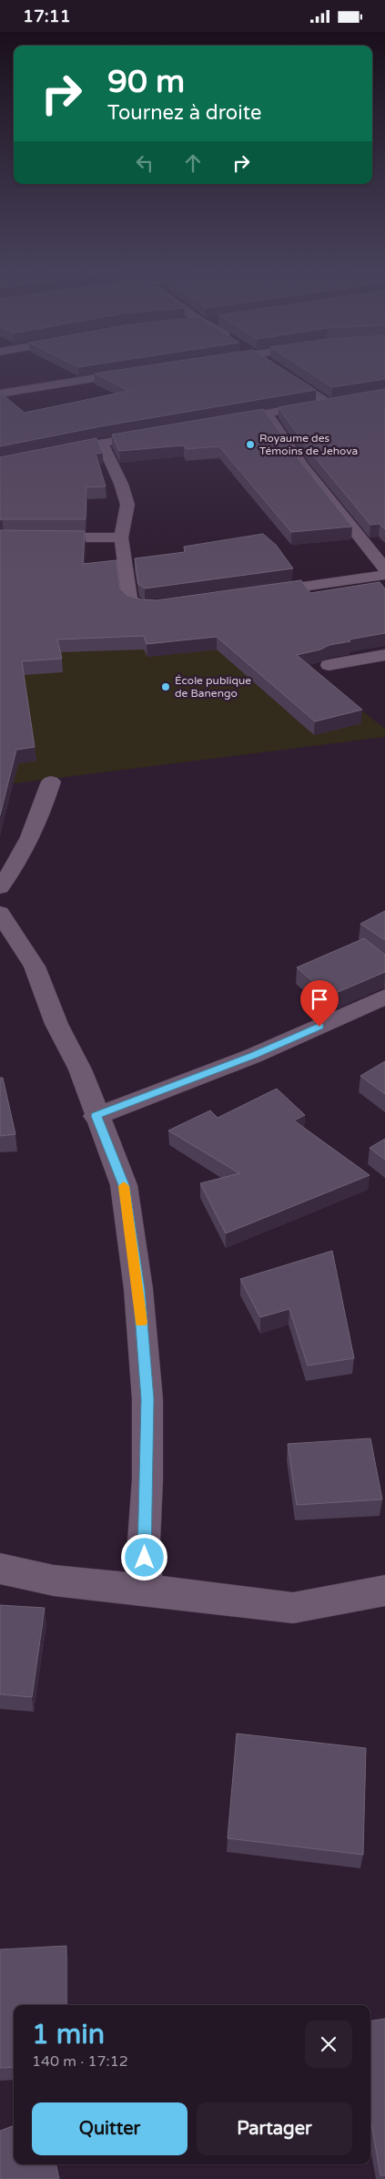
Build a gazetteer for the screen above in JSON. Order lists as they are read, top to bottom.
{
  "places": ["Royaume des Témoins de Jehova", "École publique de Banengo"],
  "page": {
    "status": "17:11",
    "turn": ["90 m", "Tournez à droite"],
    "heading": ["1 min", "140 m · 17:12"],
    "buttons": ["Quitter", "Partager"]
  }
}
